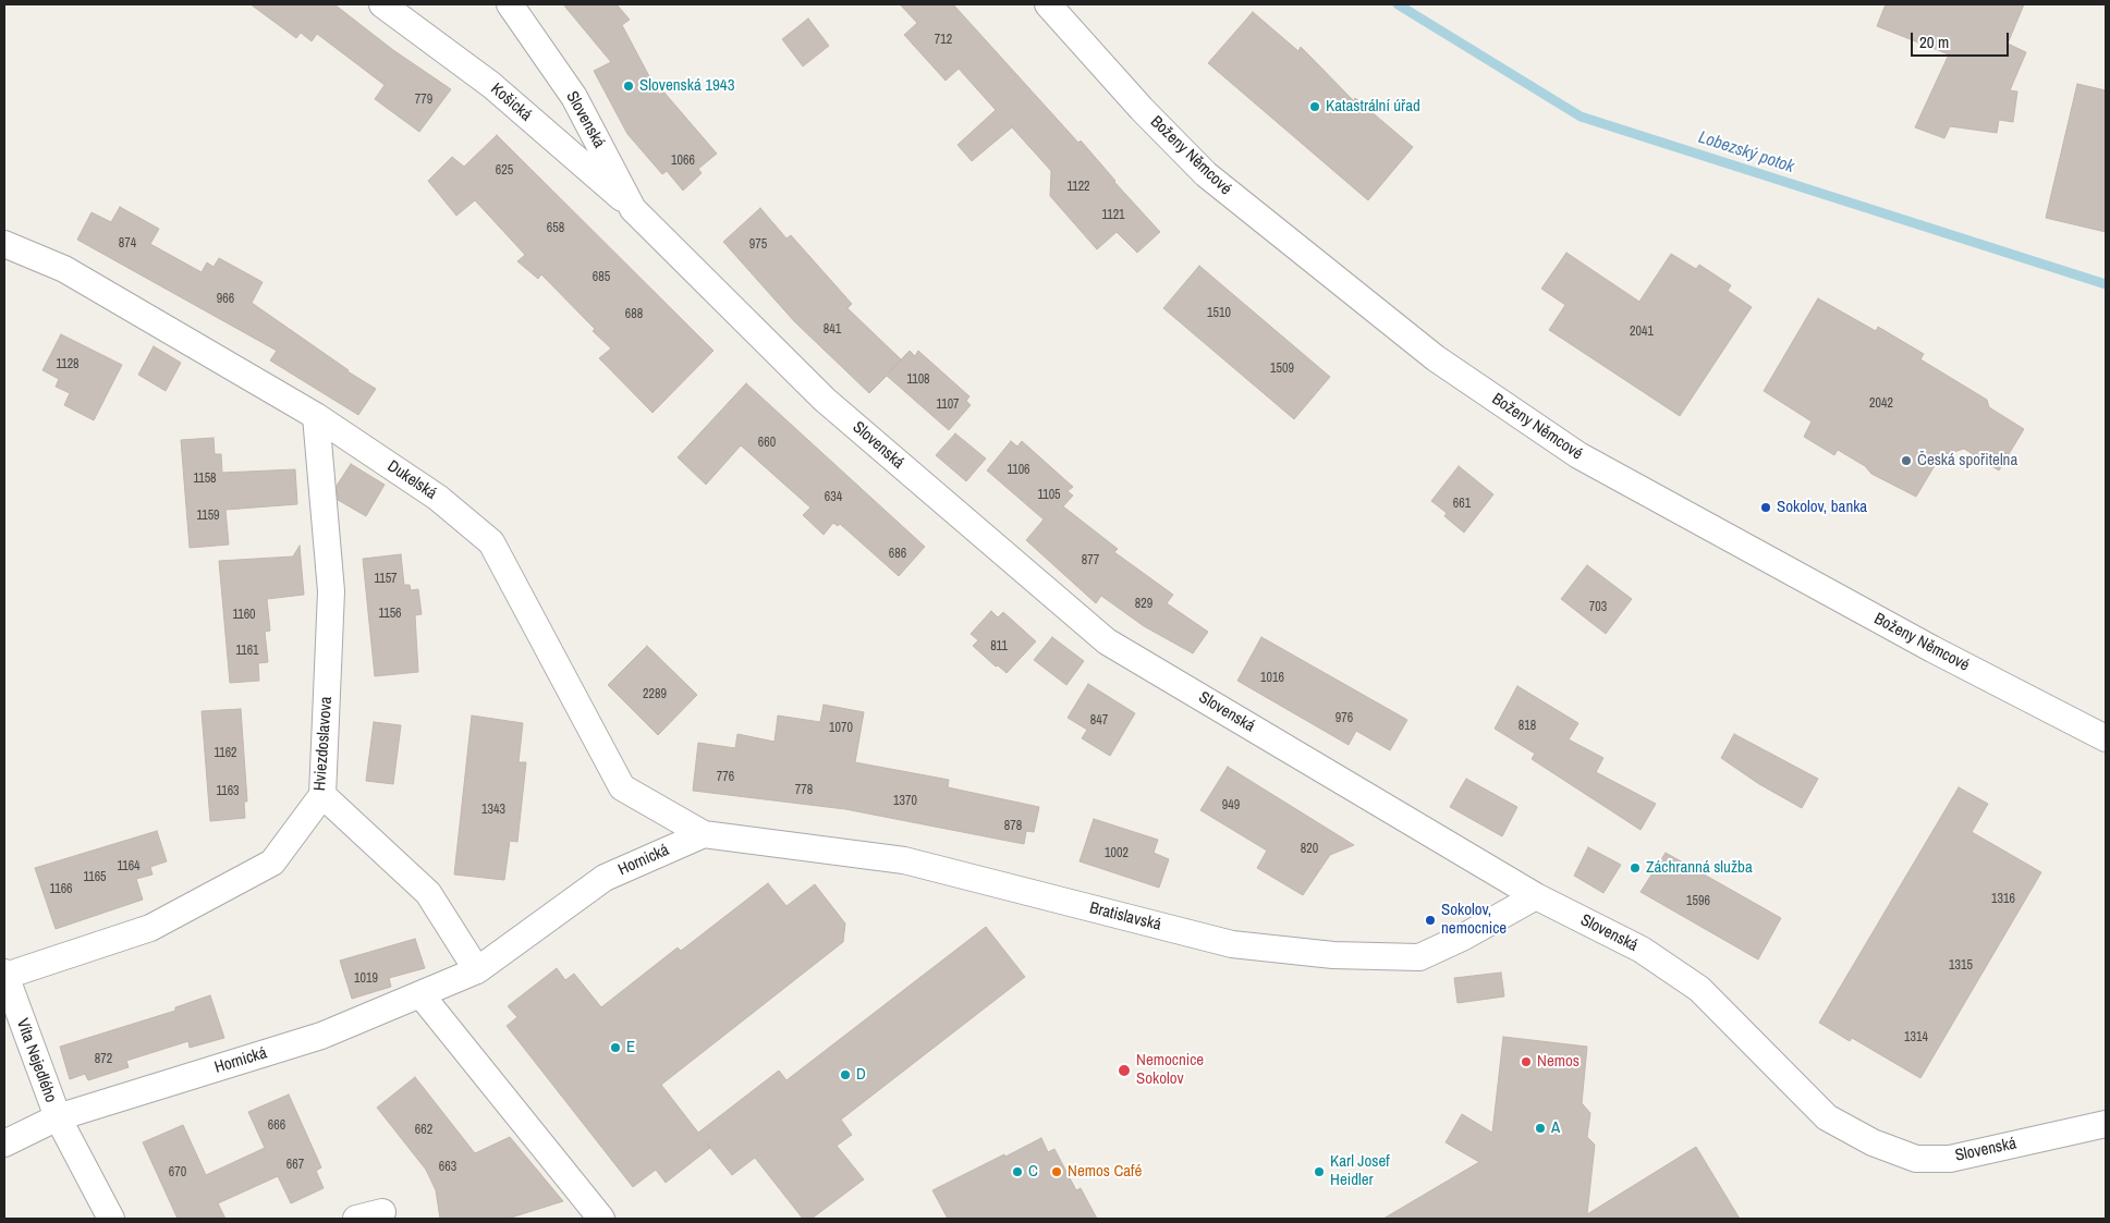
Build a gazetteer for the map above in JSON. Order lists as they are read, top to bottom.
{
  "streets": {
    "street": [
      "Košická",
      "Slovenská",
      "Boženy Němcové",
      "Dukelská",
      "Hviezdoslavova",
      "Hornická",
      "Bratislavská",
      "Víta Nejedlého"
    ]
  },
  "crossings": [
    ["Košická", "Slovenská"],
    ["Slovenská", "Bratislavská"],
    ["Dukelská", "Hviezdoslavova"],
    ["Dukelská", "Hornická"],
    ["Dukelská", "Bratislavská"],
    ["Hviezdoslavova", "Víta Nejedlého"],
    ["Hornická", "Bratislavská"],
    ["Hornická", "Víta Nejedlého"]
  ],
  "water": ["Lobezský potok"],
  "places": [
    "Slovenská 1943",
    "Katastrální úřad",
    "Česká spořitelna",
    "Sokolov, banka",
    "Záchranná služba",
    "Sokolov, nemocnice",
    "E",
    "Nemos",
    "Nemocnice Sokolov",
    "D",
    "A",
    "C",
    "Nemos Café",
    "Karl Josef Heidler"
  ],
  "house_numbers": [
    "712",
    "779",
    "1066",
    "625",
    "1122",
    "1121",
    "658",
    "874",
    "975",
    "685",
    "966",
    "1510",
    "688",
    "841",
    "2041",
    "1128",
    "1509",
    "1108",
    "2042",
    "1107",
    "660",
    "1106",
    "1158",
    "1105",
    "634",
    "661",
    "1159",
    "686",
    "877",
    "1157",
    "829",
    "703",
    "1156",
    "1160",
    "811",
    "1161",
    "1016",
    "2289",
    "976",
    "847",
    "818",
    "1070",
    "1162",
    "776",
    "778",
    "1163",
    "1370",
    "949",
    "1343",
    "878",
    "820",
    "1002",
    "1164",
    "1165",
    "1166",
    "1316",
    "1596",
    "1315",
    "1019",
    "1314",
    "872",
    "666",
    "662",
    "667",
    "663",
    "670"
  ],
  "scale_bar": "20 m"
}
